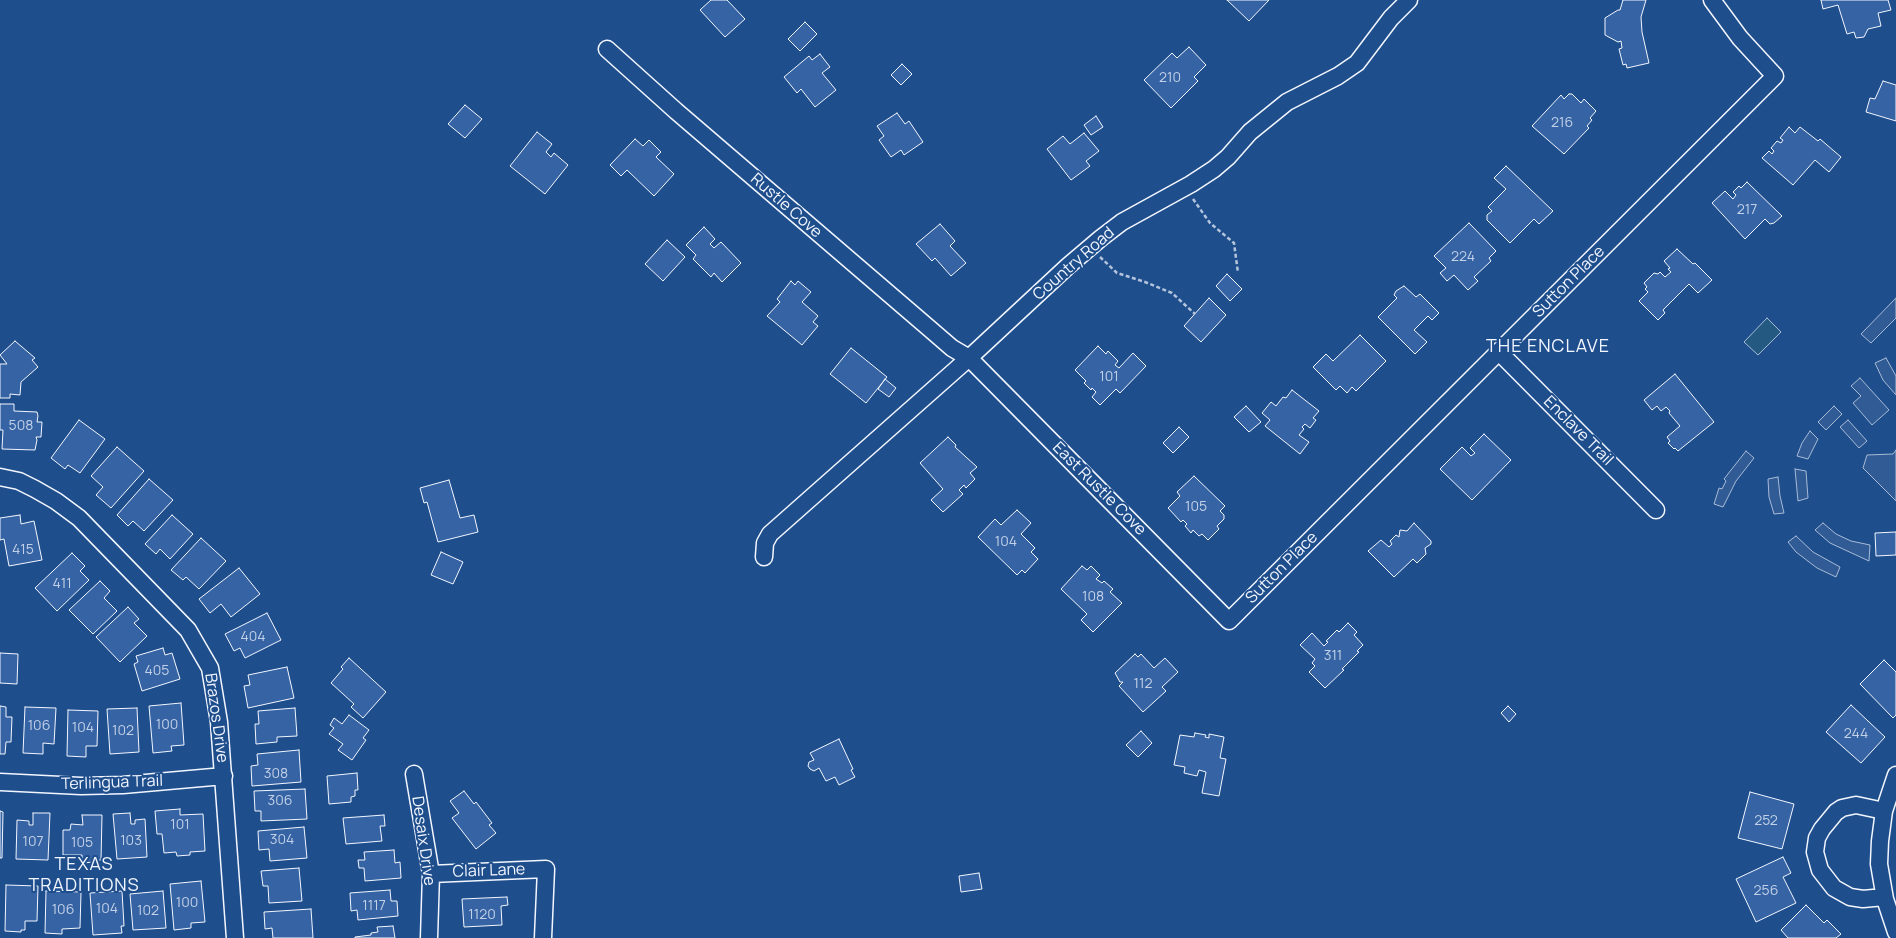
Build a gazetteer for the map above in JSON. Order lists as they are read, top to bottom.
{
  "streets": {
    "street": [
      "Rustle Cove",
      "Country Road",
      "Sutton Place",
      "Enclave Trail",
      "East Rustle Cove",
      "Brazos Drive",
      "Terlingua Trail",
      "Desaix Drive",
      "Clair Lane"
    ]
  },
  "crossings": [
    ["Rustle Cove", "Country Road"],
    ["Rustle Cove", "East Rustle Cove"],
    ["Country Road", "East Rustle Cove"],
    ["Sutton Place", "Enclave Trail"],
    ["Sutton Place", "East Rustle Cove"],
    ["Brazos Drive", "Terlingua Trail"],
    ["Desaix Drive", "Clair Lane"]
  ],
  "districts": ["THE ENCLAVE", "TEXAS TRADITIONS"],
  "house_numbers": [
    "210",
    "216",
    "217",
    "224",
    "101",
    "508",
    "105",
    "104",
    "415",
    "411",
    "108",
    "404",
    "311",
    "405",
    "112",
    "100",
    "106",
    "104",
    "102",
    "244",
    "308",
    "306",
    "252",
    "101",
    "304",
    "103",
    "107",
    "105",
    "256",
    "100",
    "1117",
    "104",
    "106",
    "102",
    "1120"
  ]
}
